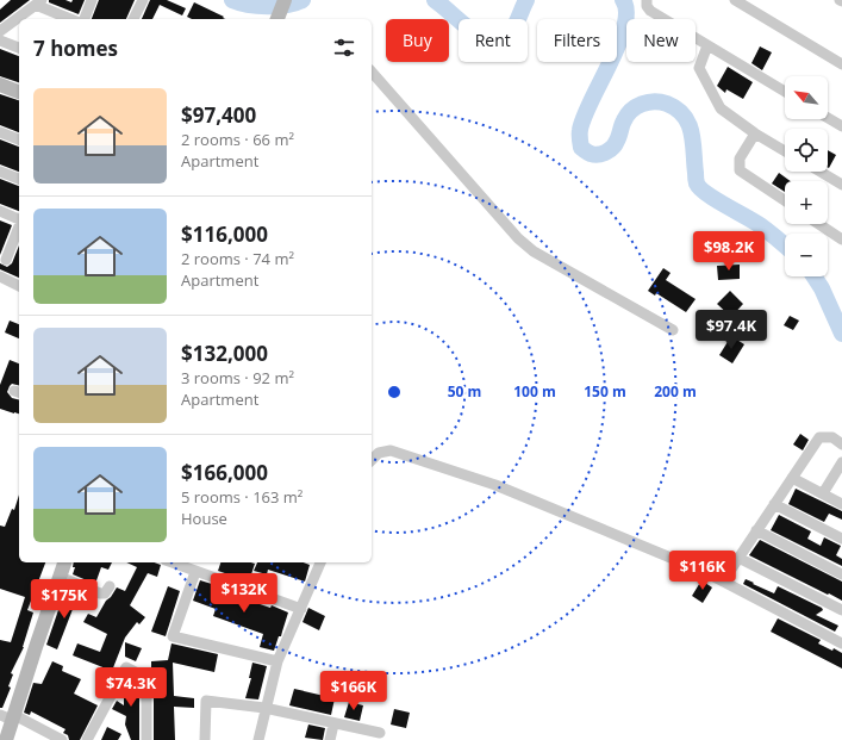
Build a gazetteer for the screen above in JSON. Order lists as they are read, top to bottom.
{
  "north": "top left",
  "page": {
    "chip": [
      "Buy",
      "Rent",
      "Filters",
      "New"
    ],
    "heading": "7 homes",
    "map_buttons": ["+", "−"],
    "list": [
      {
        "name": "$97,400",
        "note": "2 rooms · 66 m² · Apartment"
      },
      {
        "name": "$116,000",
        "note": "2 rooms · 74 m² · Apartment"
      },
      {
        "name": "$132,000",
        "note": "3 rooms · 92 m² · Apartment"
      },
      {
        "name": "$166,000",
        "note": "5 rooms · 163 m² · House"
      }
    ],
    "price": [
      "$98.2K",
      "$97.4K",
      "$116K",
      "$132K",
      "$175K",
      "$74.3K",
      "$166K"
    ]
  },
  "rings": [
    "50 m",
    "100 m",
    "150 m",
    "200 m"
  ]
}
